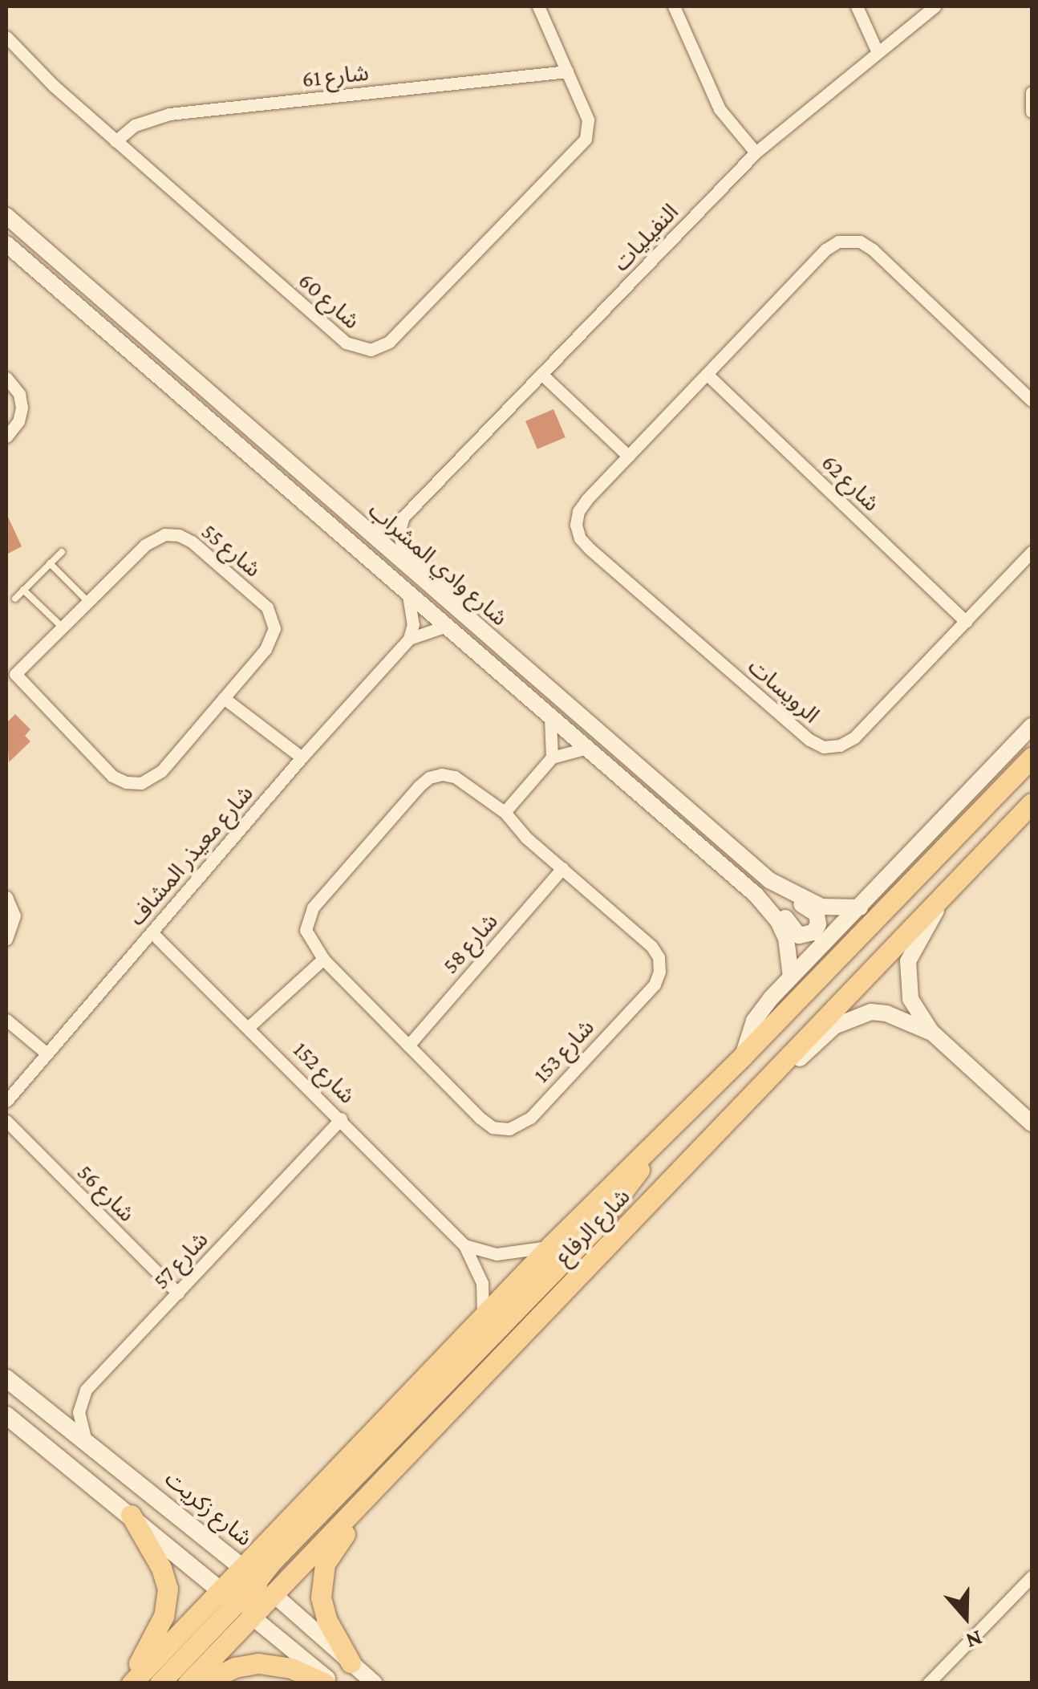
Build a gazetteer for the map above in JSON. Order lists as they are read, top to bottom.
{
  "streets": {
    "main road": ["شارع الرفاع", "شارع زكريت"],
    "street": [
      "شارع 61",
      "النفيليات",
      "شارع 60",
      "شارع 62",
      "شارع 55",
      "شارع وادي المشراب",
      "الرويسات",
      "شارع معيذر المشاف",
      "شارع 58",
      "شارع 153",
      "شارع 152",
      "شارع 56",
      "شارع 57"
    ]
  },
  "crossings": [
    ["شارع 61", "شارع 60"],
    ["النفيليات", "شارع وادي المشراب"],
    ["شارع 62", "الرويسات"],
    ["شارع وادي المشراب", "شارع معيذر المشاف"],
    ["شارع وادي المشراب", "شارع الرفاع"],
    ["شارع معيذر المشاف", "شارع 152"],
    ["شارع 58", "شارع 153"],
    ["شارع 152", "شارع الرفاع"],
    ["شارع 152", "شارع 57"],
    ["شارع 56", "شارع 57"],
    ["شارع الرفاع", "شارع زكريت"],
    ["شارع 57", "شارع زكريت"]
  ],
  "north": "bottom"
}
